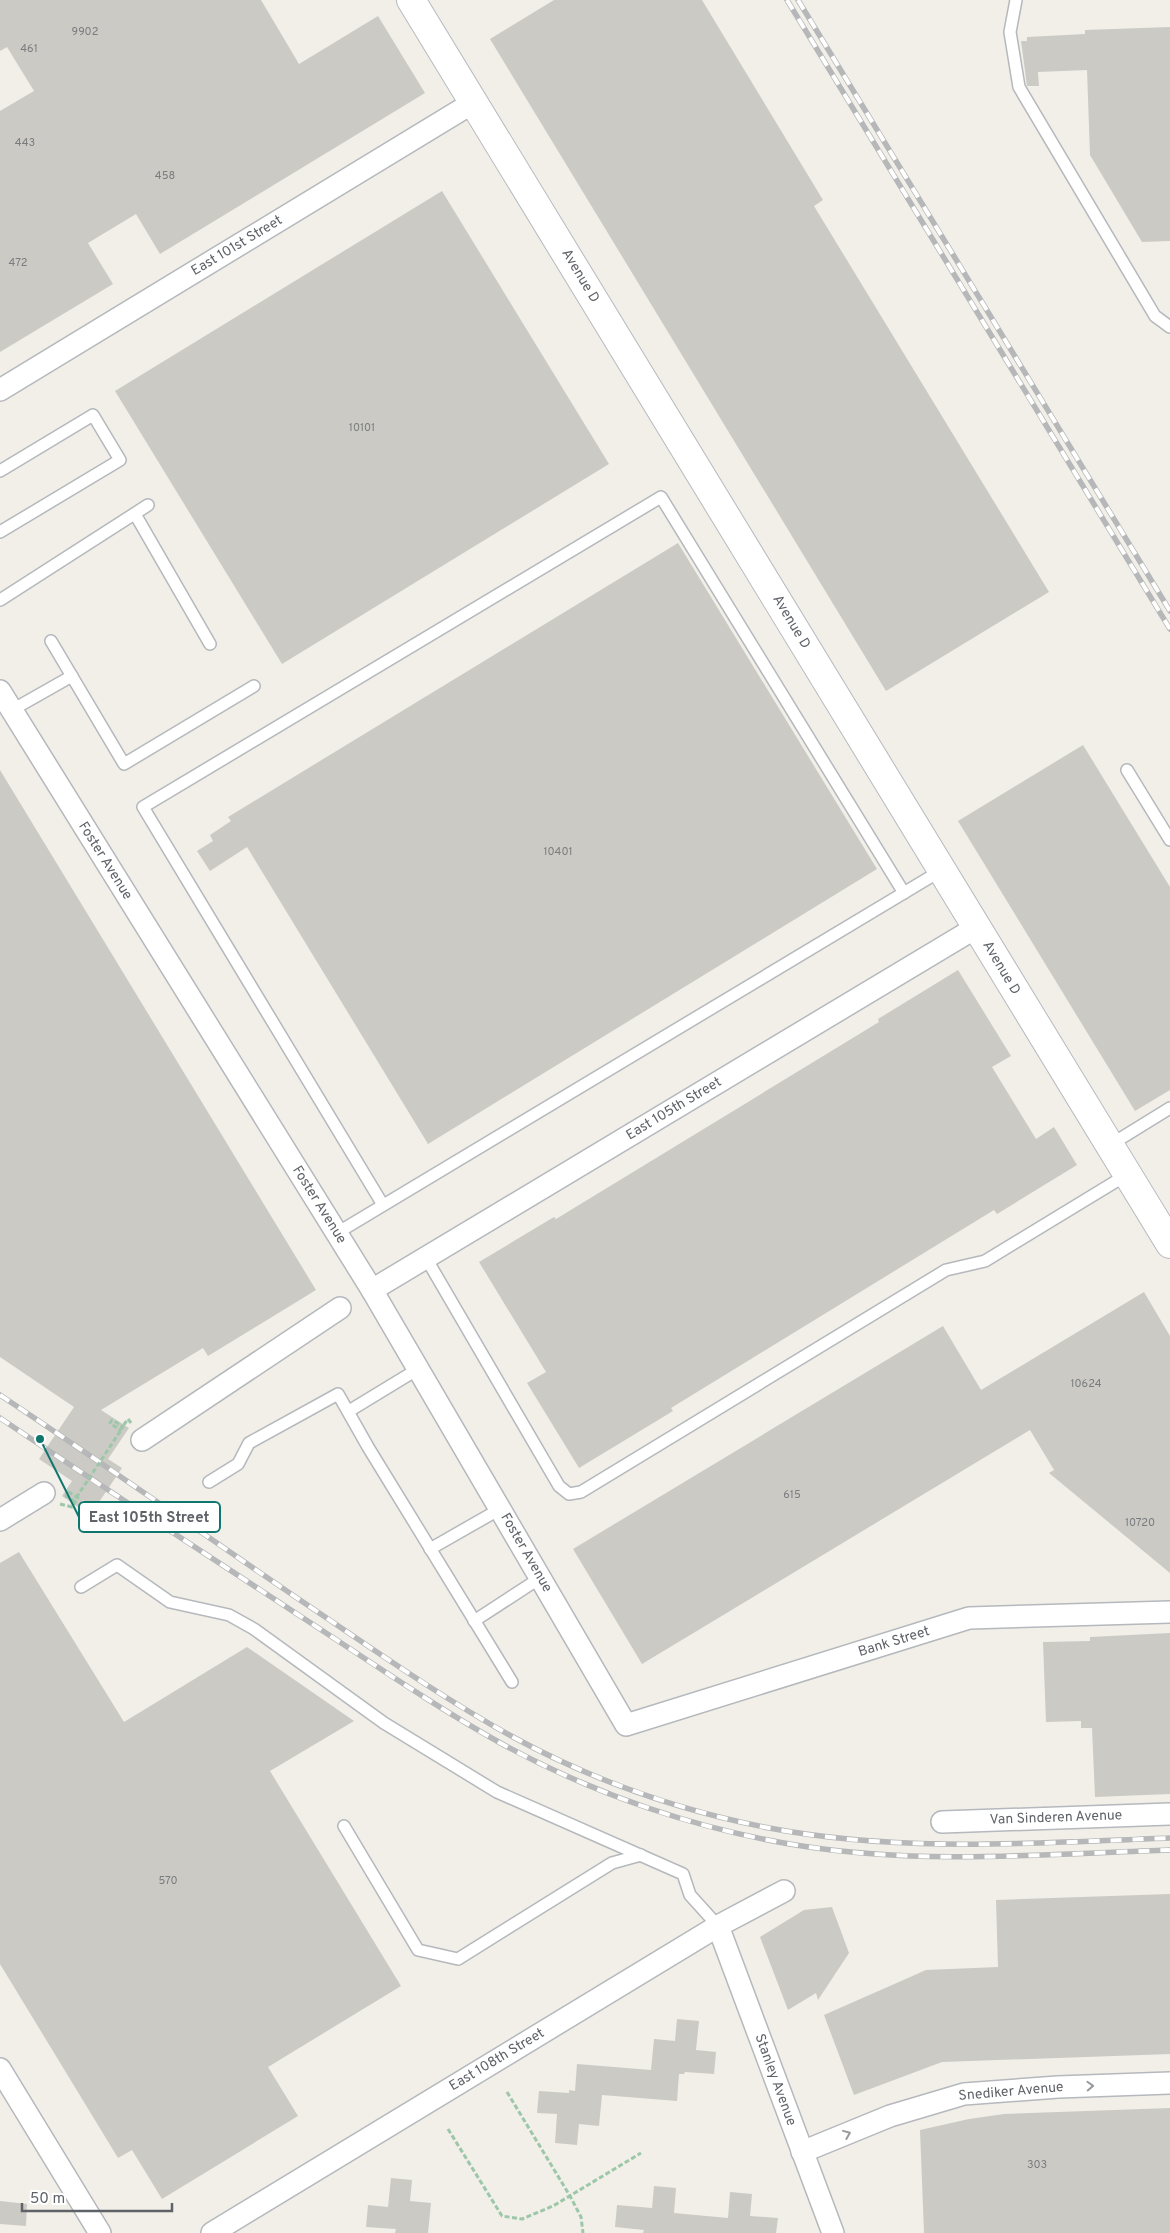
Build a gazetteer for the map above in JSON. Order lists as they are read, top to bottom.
{
  "streets": {
    "main road": ["Avenue D"],
    "street": [
      "East 101st Street",
      "Foster Avenue",
      "East 105th Street",
      "Bank Street",
      "Van Sinderen Avenue",
      "East 108th Street",
      "Stanley Avenue",
      "Snediker Avenue"
    ]
  },
  "crossings": [
    ["East 101st Street", "Avenue D"],
    ["Avenue D", "East 105th Street"],
    ["Foster Avenue", "East 105th Street"],
    ["Foster Avenue", "Bank Street"],
    ["East 108th Street", "Stanley Avenue"],
    ["Stanley Avenue", "Snediker Avenue"]
  ],
  "one_way": ["Snediker Avenue"],
  "places": ["East 105th Street"],
  "house_numbers": [
    "9902",
    "461",
    "443",
    "458",
    "472",
    "10101",
    "10401",
    "10624",
    "615",
    "10720",
    "570",
    "303"
  ],
  "scale_bar": "50 m"
}
